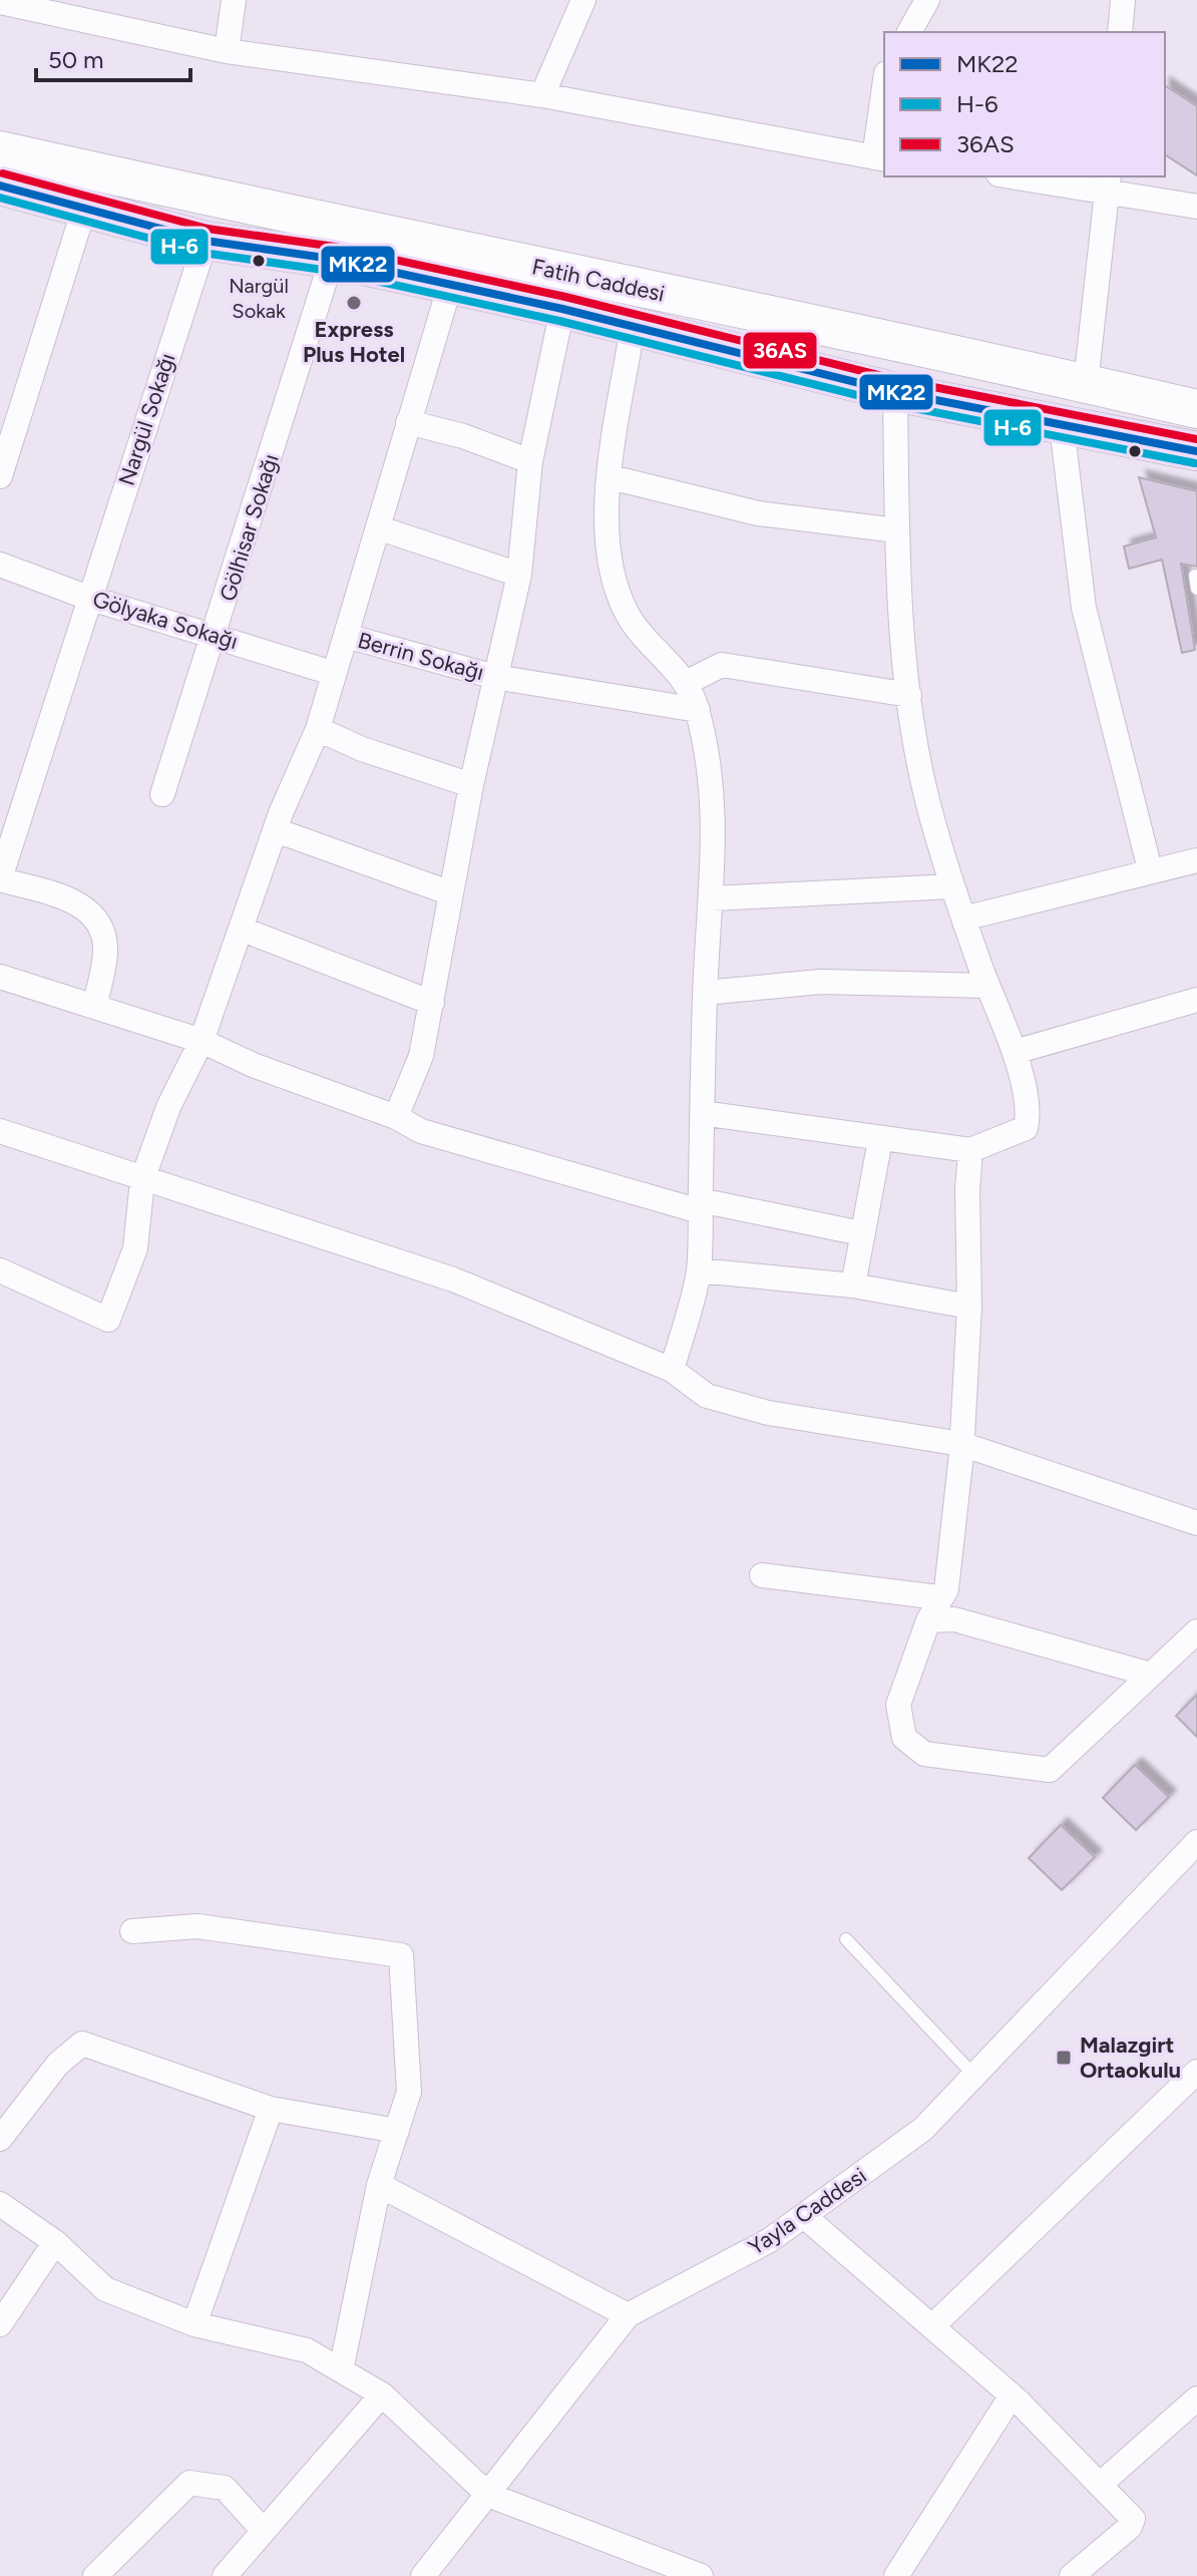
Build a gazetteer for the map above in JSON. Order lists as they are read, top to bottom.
{
  "streets": {
    "main road": ["Fatih Caddesi"],
    "street": [
      "Nargül Sokağı",
      "Gölhisar Sokağı",
      "Gölyaka Sokağı",
      "Berrin Sokağı",
      "Yayla Caddesi"
    ]
  },
  "crossings": [
    ["Fatih Caddesi", "Nargül Sokağı"],
    ["Fatih Caddesi", "Gölhisar Sokağı"],
    ["Nargül Sokağı", "Gölyaka Sokağı"],
    ["Gölhisar Sokağı", "Gölyaka Sokağı"]
  ],
  "places": {
    "other": ["Nargül Sokak", "Express Plus Hotel"],
    "transit": ["Malazgirt Ortaokulu"]
  },
  "lines": ["transit line 36AS", "transit line MK22", "transit line H-6"],
  "legend": ["MK22", "H-6", "36AS"],
  "scale_bar": "50 m"
}
